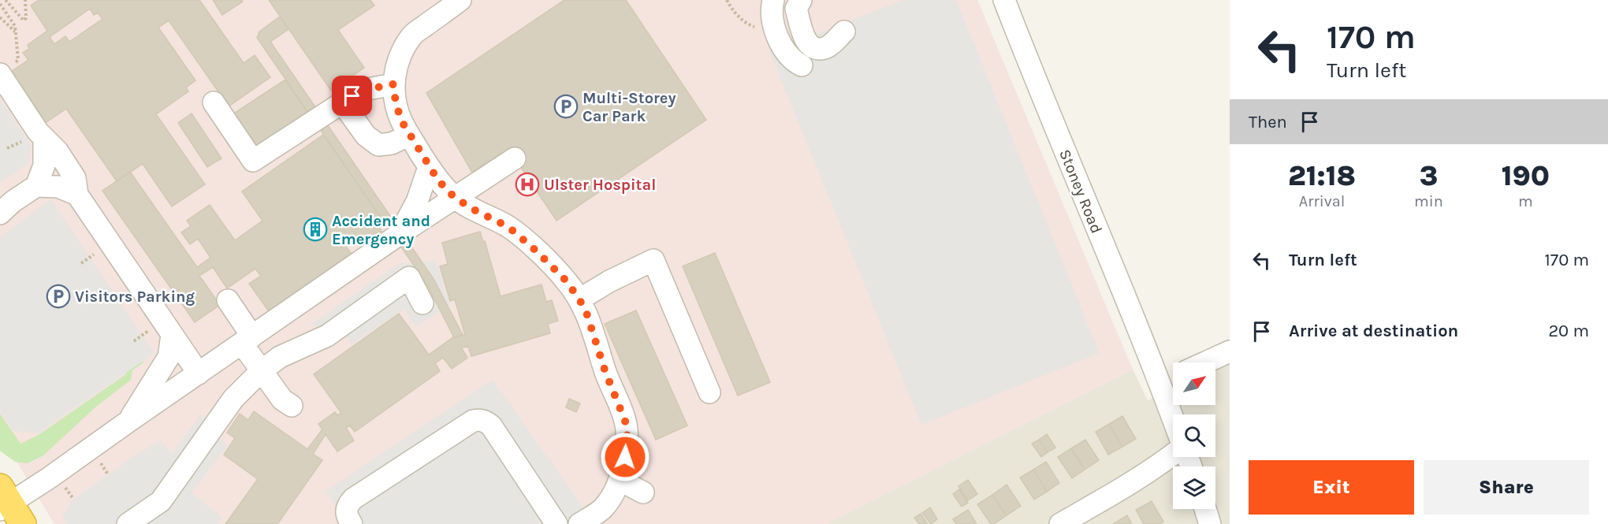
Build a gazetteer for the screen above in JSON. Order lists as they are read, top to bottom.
{
  "streets": {
    "street": ["Stoney Road"]
  },
  "places": {
    "parking": ["Multi-Storey Car Park", "Visitors Parking"],
    "hospital": ["Ulster Hospital"],
    "building": ["Accident and Emergency"]
  },
  "north": "top right",
  "page": {
    "turn": ["170 m", "Turn left"],
    "then": "Then",
    "eta": [
      "21:18",
      "Arrival",
      "3",
      "min",
      "190",
      "m"
    ],
    "list": [
      {
        "name": "Turn left",
        "value": "170 m"
      },
      {
        "name": "Arrive at destination",
        "value": "20 m"
      }
    ],
    "buttons": ["Exit", "Share"]
  }
}
